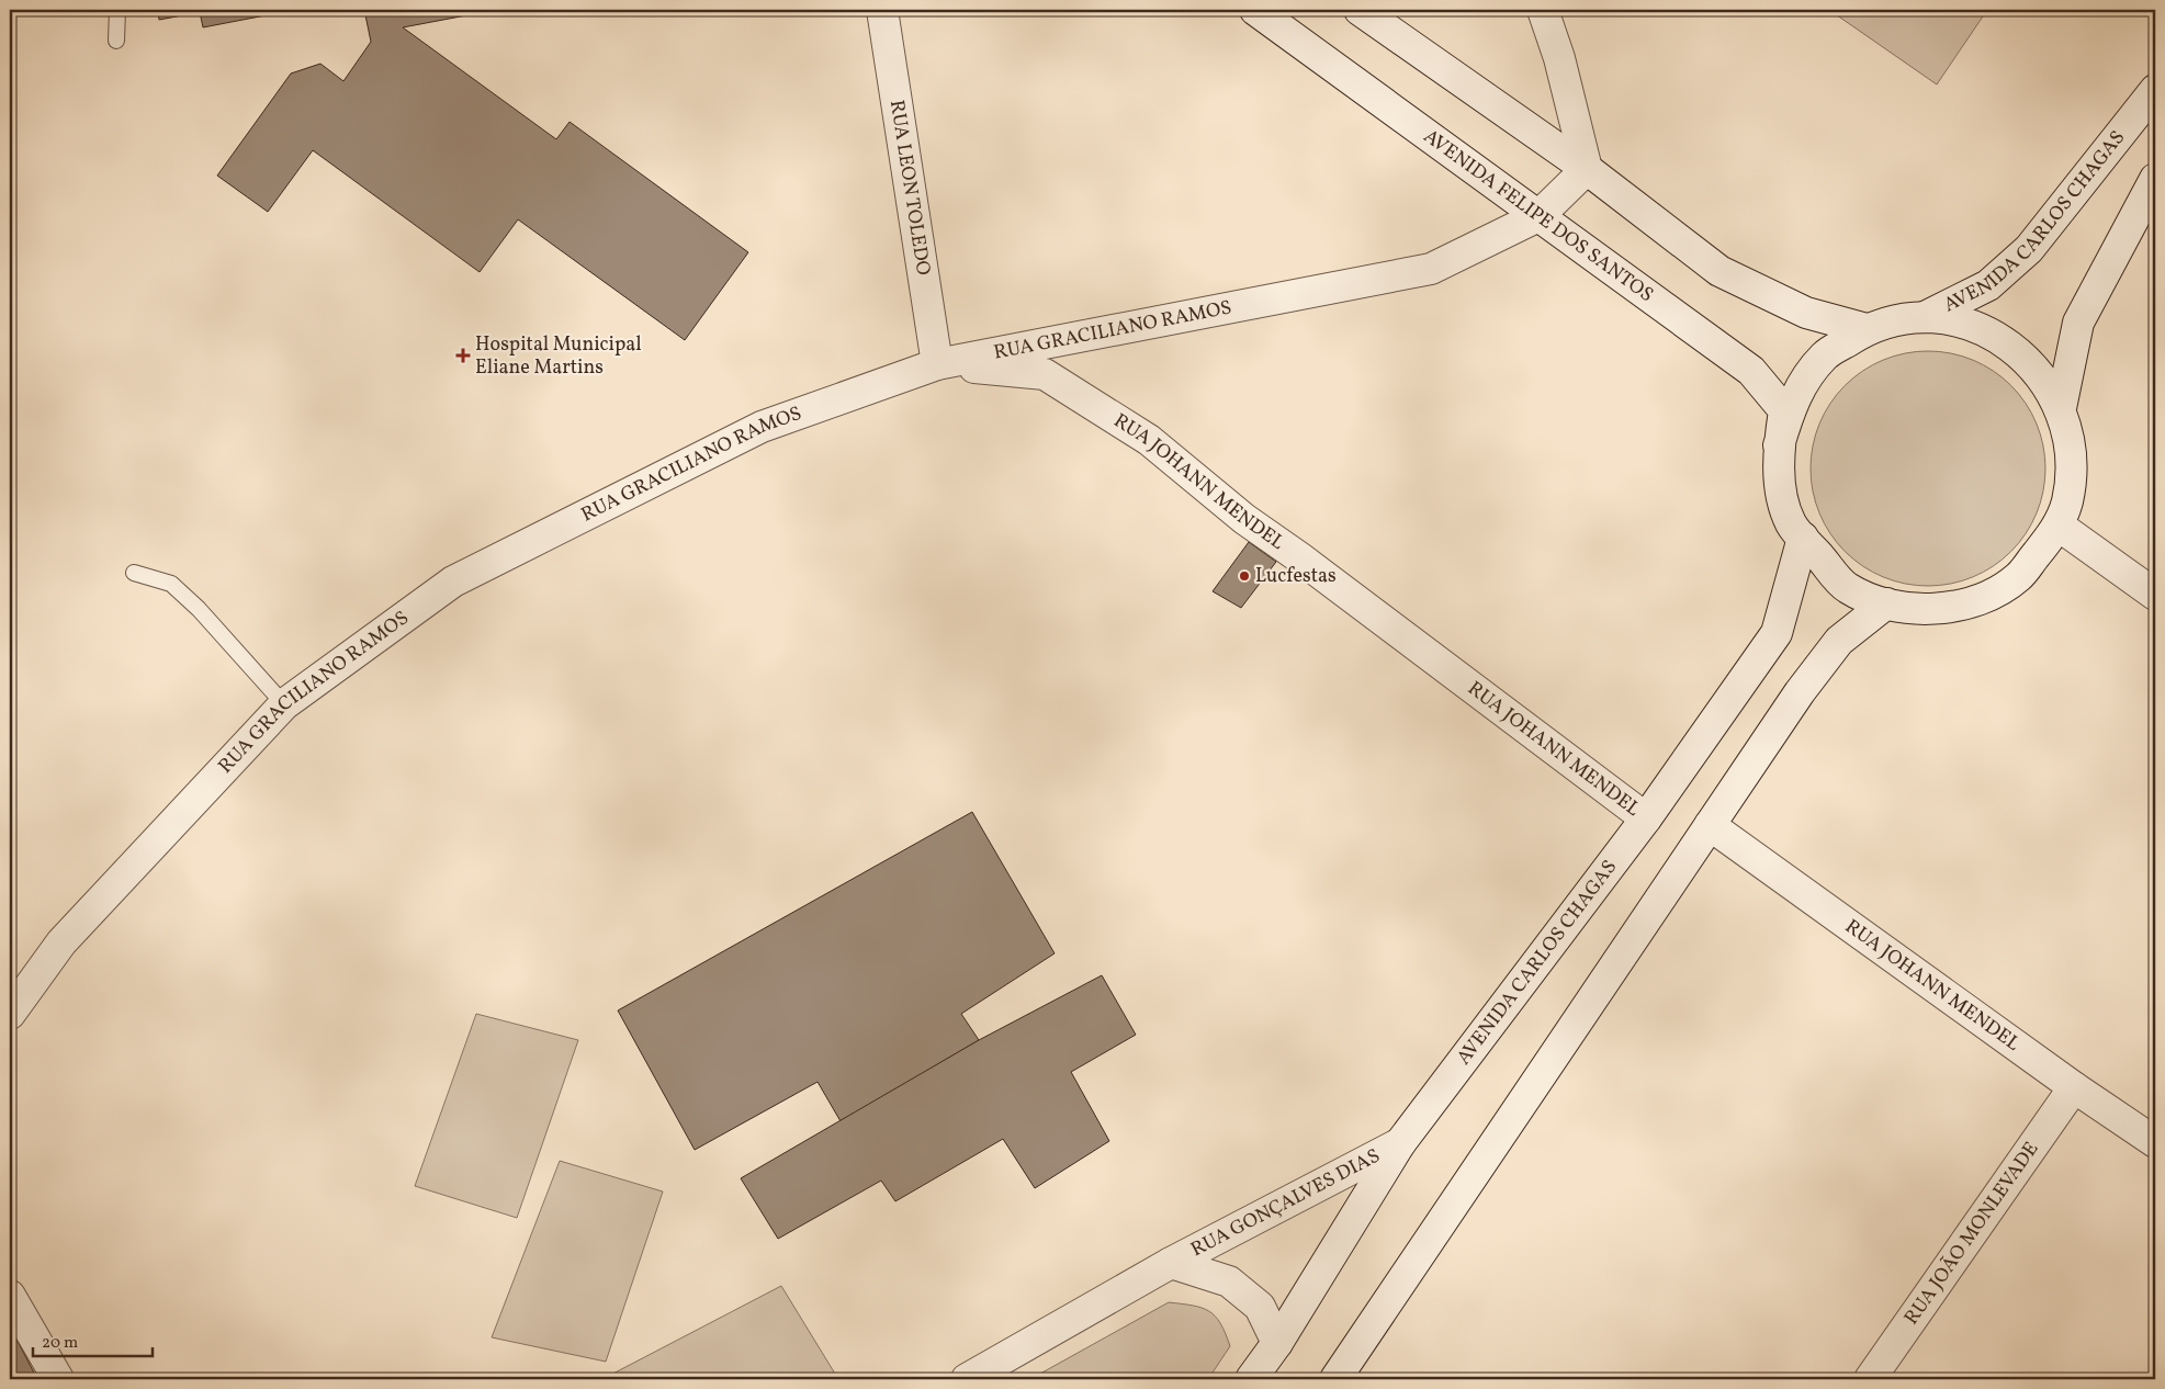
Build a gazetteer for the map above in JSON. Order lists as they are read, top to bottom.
{
  "streets": {
    "street": [
      "RUA LEON TOLEDO",
      "AVENIDA FELIPE DOS SANTOS",
      "AVENIDA CARLOS CHAGAS",
      "RUA GRACILIANO RAMOS",
      "RUA JOHANN MENDEL",
      "RUA GONÇALVES DIAS",
      "RUA JOÃO MONLEVADE"
    ]
  },
  "crossings": [
    ["RUA LEON TOLEDO", "RUA GRACILIANO RAMOS"],
    ["RUA LEON TOLEDO", "RUA JOHANN MENDEL"],
    ["AVENIDA FELIPE DOS SANTOS", "RUA GRACILIANO RAMOS"],
    ["AVENIDA CARLOS CHAGAS", "RUA JOHANN MENDEL"],
    ["AVENIDA CARLOS CHAGAS", "RUA GONÇALVES DIAS"],
    ["RUA GRACILIANO RAMOS", "RUA JOHANN MENDEL"],
    ["RUA JOHANN MENDEL", "RUA JOÃO MONLEVADE"]
  ],
  "places": {
    "health": ["Hospital Municipal Eliane Martins"],
    "other": ["Lucfestas"]
  },
  "scale_bar": "20 m"
}
